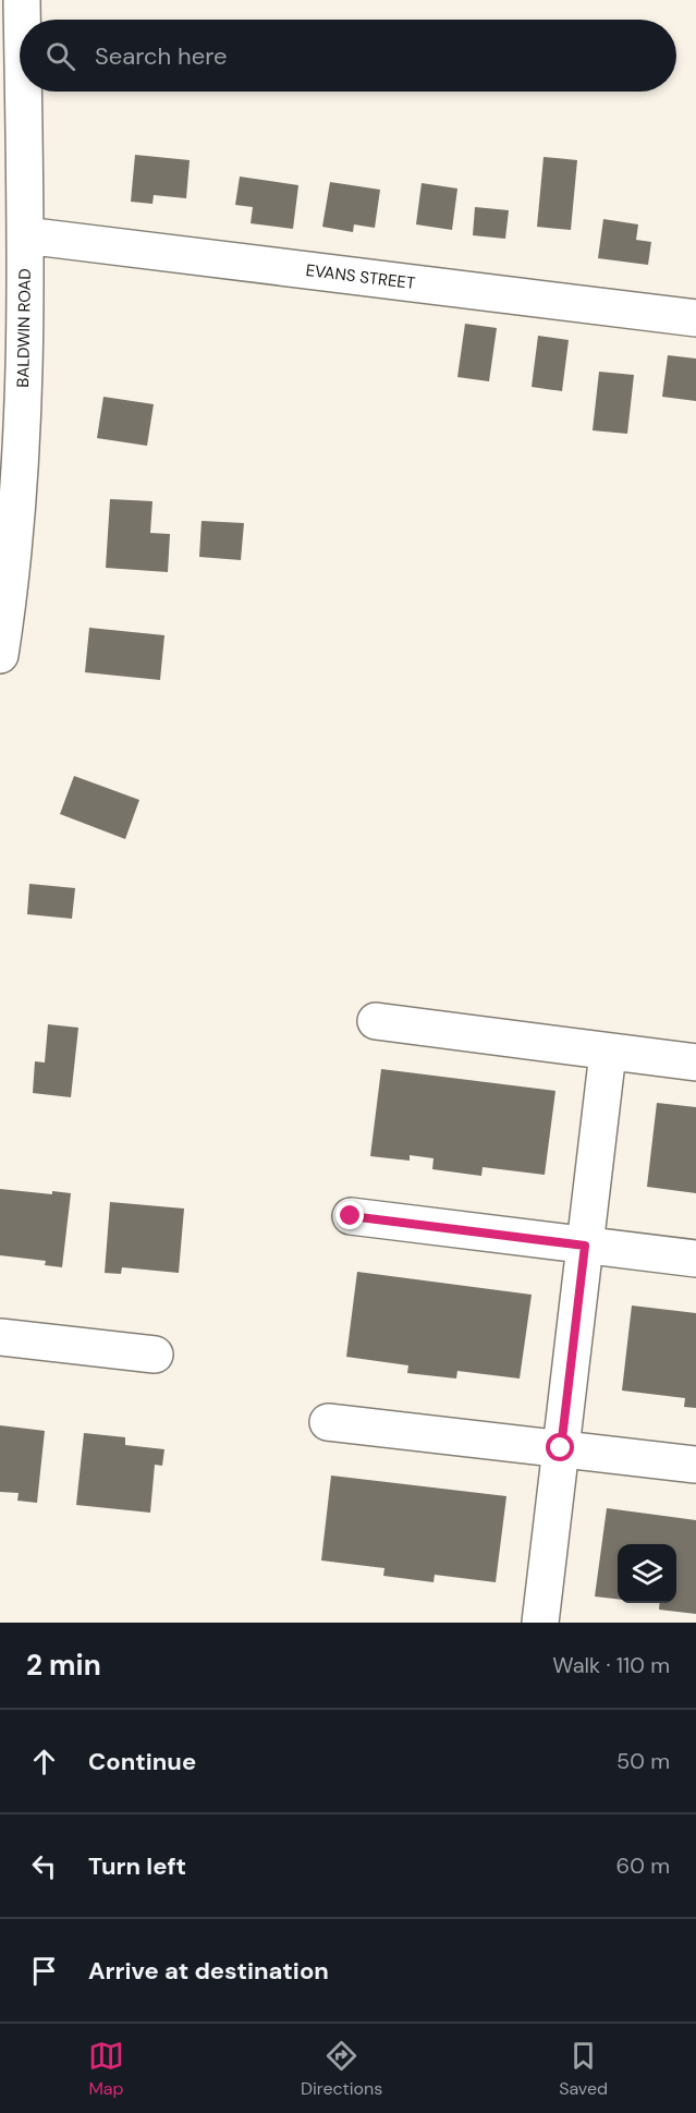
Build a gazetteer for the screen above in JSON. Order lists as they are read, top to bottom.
{
  "streets": {
    "street": ["EVANS STREET", "BALDWIN ROAD"]
  },
  "crossings": [
    ["EVANS STREET", "BALDWIN ROAD"]
  ],
  "page": {
    "search": "Search here",
    "heading": ["2 min", "Walk · 110 m"],
    "list": [
      ["Continue", "50 m"],
      ["Turn left", "60 m"],
      "Arrive at destination"
    ],
    "nav": ["Map", "Directions", "Saved"]
  }
}
